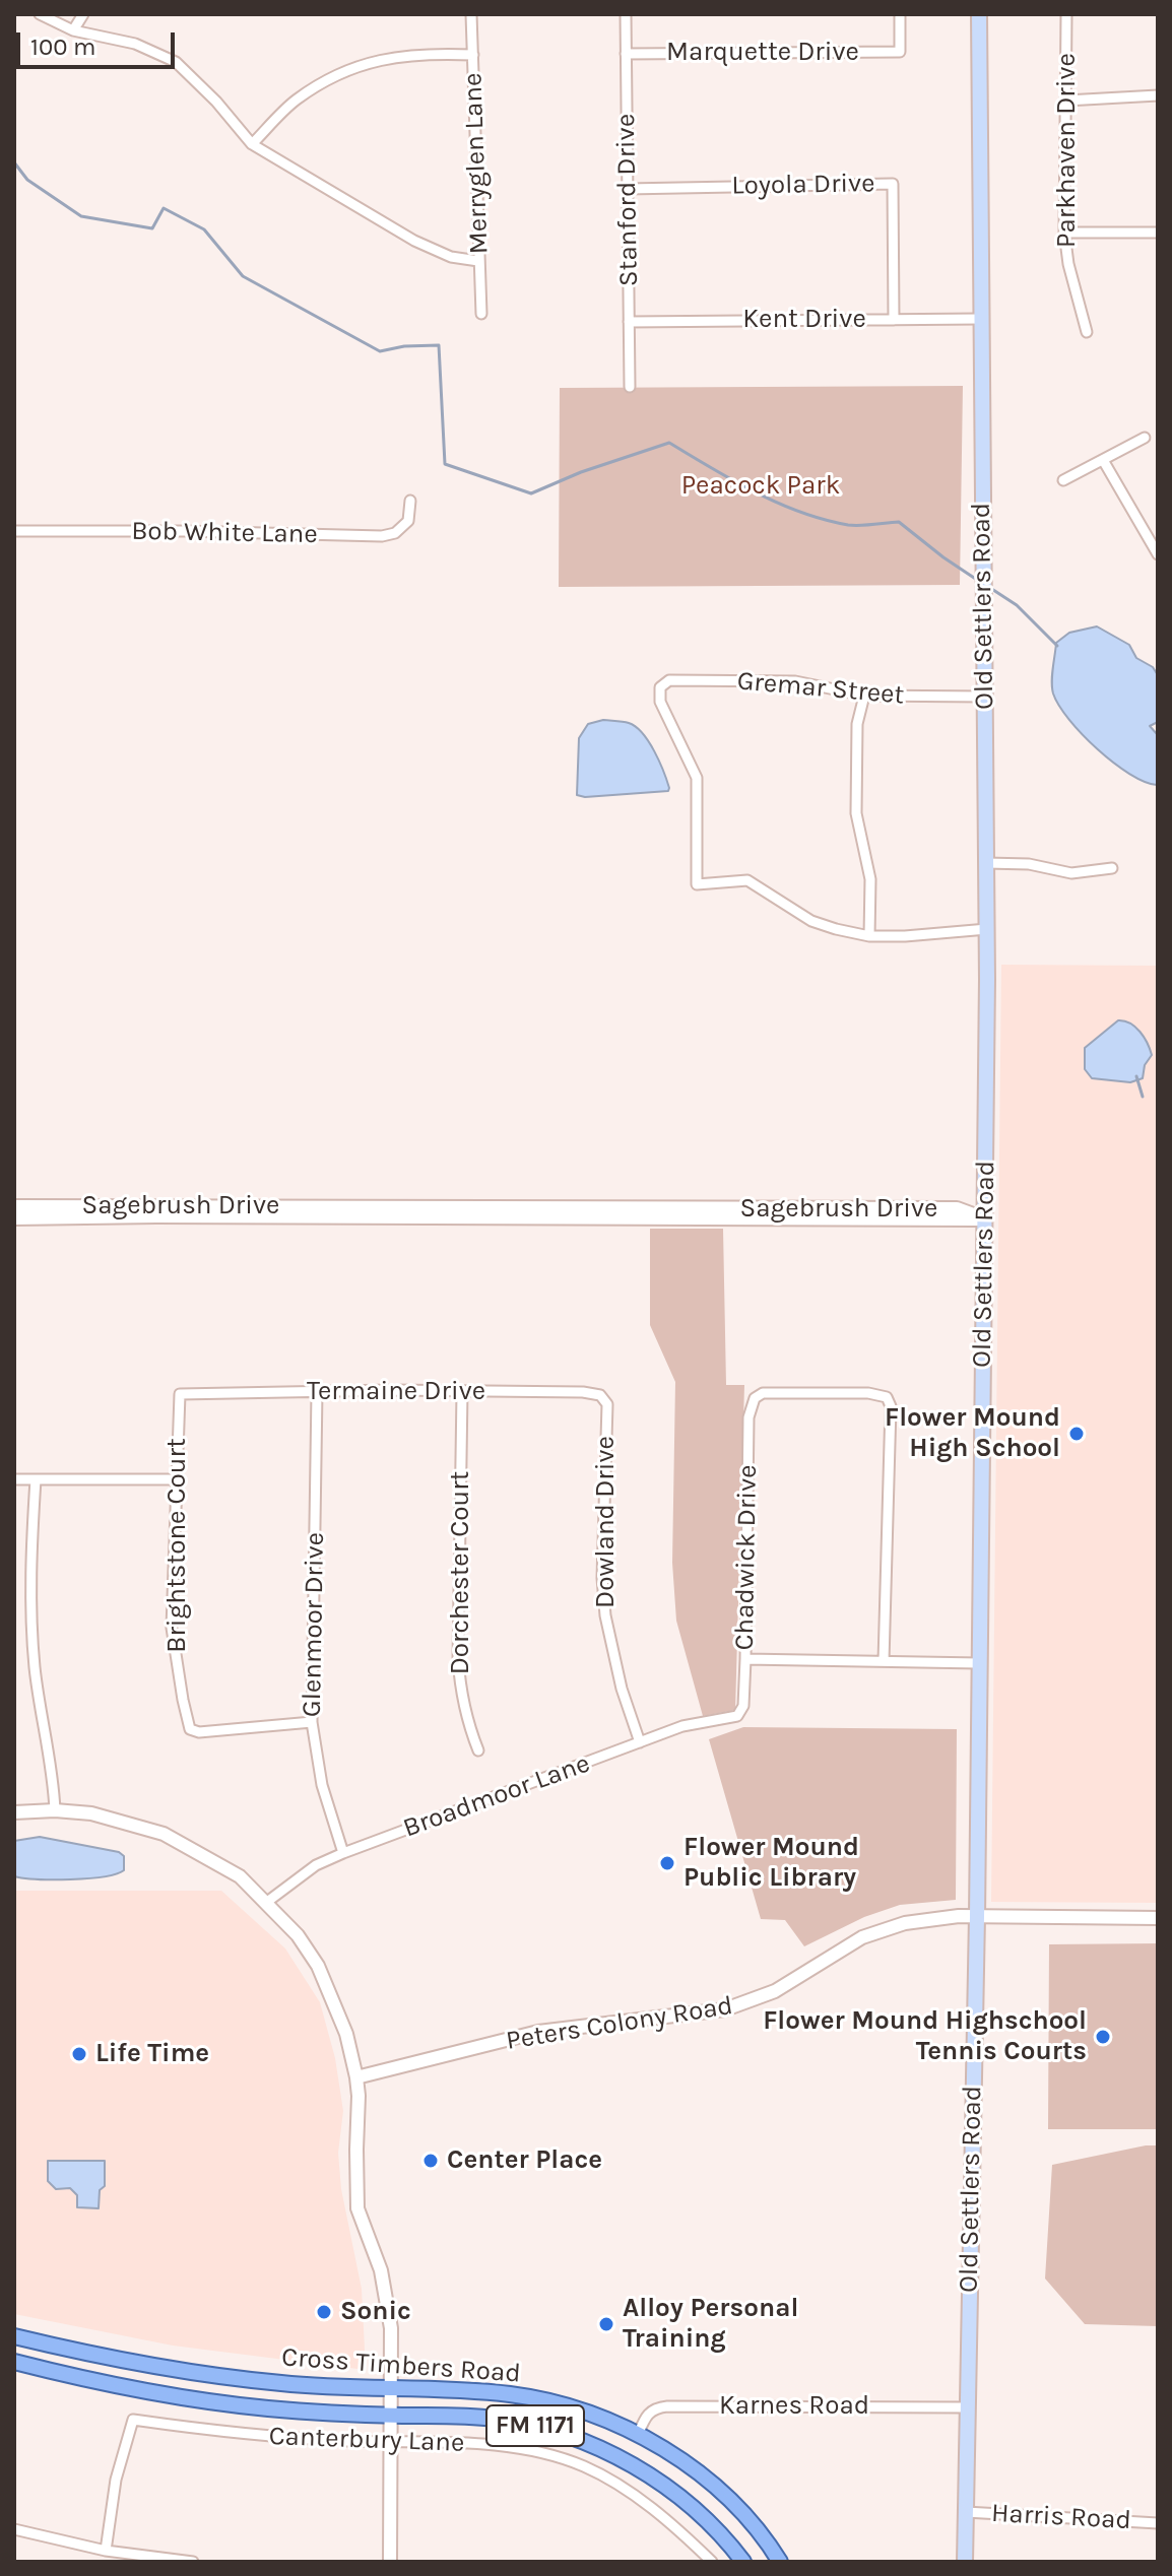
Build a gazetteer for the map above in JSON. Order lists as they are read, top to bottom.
{
  "streets": {
    "main road": ["Old Settlers Road", "Cross Timbers Road", "FM 1171"],
    "street": [
      "Marquette Drive",
      "Parkhaven Drive",
      "Merryglen Lane",
      "Loyola Drive",
      "Stanford Drive",
      "Kent Drive",
      "Bob White Lane",
      "Gremar Street",
      "Sagebrush Drive",
      "Termaine Drive",
      "Dowland Drive",
      "Brightstone Court",
      "Chadwick Drive",
      "Dorchester Court",
      "Glenmoor Drive",
      "Broadmoor Lane",
      "Peters Colony Road",
      "Karnes Road",
      "Canterbury Lane",
      "Harris Road"
    ]
  },
  "crossings": [
    ["Marquette Drive", "Stanford Drive"],
    ["Loyola Drive", "Stanford Drive"],
    ["Loyola Drive", "Kent Drive"],
    ["Stanford Drive", "Kent Drive"],
    ["Kent Drive", "Old Settlers Road"],
    ["Old Settlers Road", "Gremar Street"],
    ["Old Settlers Road", "Sagebrush Drive"],
    ["Old Settlers Road", "Peters Colony Road"],
    ["Old Settlers Road", "Karnes Road"],
    ["Old Settlers Road", "Harris Road"],
    ["Termaine Drive", "Dowland Drive"],
    ["Termaine Drive", "Brightstone Court"],
    ["Termaine Drive", "Dorchester Court"],
    ["Termaine Drive", "Glenmoor Drive"],
    ["Dowland Drive", "Broadmoor Lane"],
    ["Brightstone Court", "Glenmoor Drive"],
    ["Chadwick Drive", "Broadmoor Lane"],
    ["Glenmoor Drive", "Broadmoor Lane"],
    ["Cross Timbers Road", "Karnes Road"]
  ],
  "parks": ["Peacock Park"],
  "places": [
    "Flower Mound High School",
    "Flower Mound Public Library",
    "Flower Mound Highschool Tennis Courts",
    "Life Time",
    "Center Place",
    "Sonic",
    "Alloy Personal Training"
  ],
  "scale_bar": "100 m"
}
